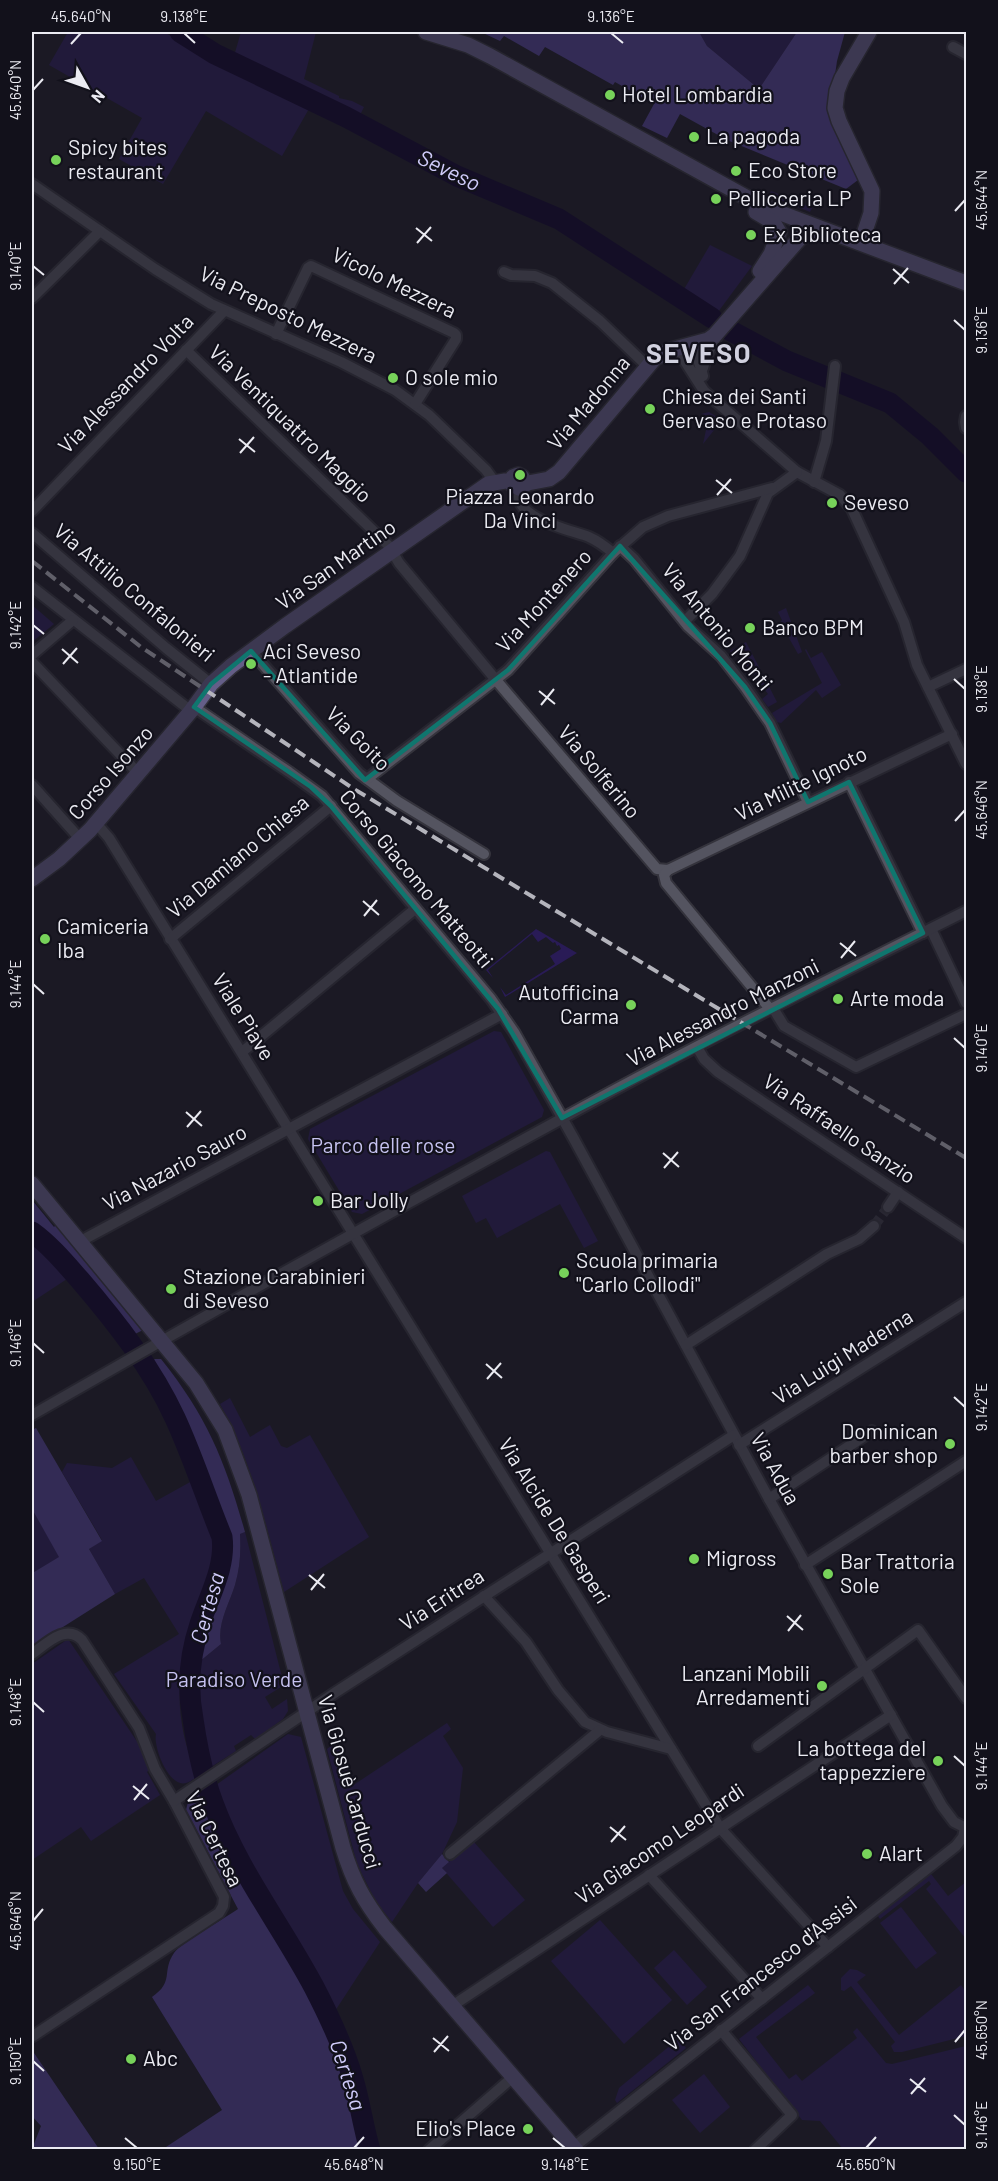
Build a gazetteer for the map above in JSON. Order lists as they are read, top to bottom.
{
  "streets": {
    "street": [
      "Vicolo Mezzera",
      "Via Preposto Mezzera",
      "Via Alessandro Volta",
      "Via Madonna",
      "Via Ventiquattro Maggio",
      "Via San Martino",
      "Via Attilio Confalonieri",
      "Via Montenero",
      "Via Antonio Monti",
      "Via Goito",
      "Via Solferino",
      "Corso Isonzo",
      "Via Milite Ignoto",
      "Via Damiano Chiesa",
      "Corso Giacomo Matteotti",
      "Via Alessandro Manzoni",
      "Viale Piave",
      "Via Raffaello Sanzio",
      "Via Nazario Sauro",
      "Via Luigi Maderna",
      "Via Adua",
      "Via Alcide De Gasperi",
      "Via Eritrea",
      "Via Giosuè Carducci",
      "Via Certesa",
      "Via Giacomo Leopardi",
      "Via San Francesco d'Assisi"
    ]
  },
  "crossings": [
    ["Vicolo Mezzera", "Via Preposto Mezzera"],
    ["Via Preposto Mezzera", "Via Alessandro Volta"],
    ["Via Preposto Mezzera", "Via Madonna"],
    ["Via Preposto Mezzera", "Via San Martino"],
    ["Via Preposto Mezzera", "Via Antonio Monti"],
    ["Via Alessandro Volta", "Via Ventiquattro Maggio"],
    ["Via Madonna", "Via San Martino"],
    ["Via Madonna", "Via Antonio Monti"],
    ["Via Ventiquattro Maggio", "Via San Martino"],
    ["Via Ventiquattro Maggio", "Via Solferino"],
    ["Via San Martino", "Via Attilio Confalonieri"],
    ["Via San Martino", "Via Antonio Monti"],
    ["Via San Martino", "Via Goito"],
    ["Via San Martino", "Via Solferino"],
    ["Via San Martino", "Corso Isonzo"],
    ["Via Attilio Confalonieri", "Corso Isonzo"],
    ["Via Montenero", "Via Antonio Monti"],
    ["Via Montenero", "Via Goito"],
    ["Via Montenero", "Via Solferino"],
    ["Via Antonio Monti", "Via Milite Ignoto"],
    ["Via Solferino", "Via Milite Ignoto"],
    ["Corso Isonzo", "Corso Giacomo Matteotti"],
    ["Corso Isonzo", "Viale Piave"],
    ["Via Damiano Chiesa", "Corso Giacomo Matteotti"],
    ["Via Damiano Chiesa", "Viale Piave"],
    ["Corso Giacomo Matteotti", "Via Alessandro Manzoni"],
    ["Corso Giacomo Matteotti", "Via Nazario Sauro"],
    ["Corso Giacomo Matteotti", "Via Adua"],
    ["Via Alessandro Manzoni", "Viale Piave"],
    ["Via Alessandro Manzoni", "Via Raffaello Sanzio"],
    ["Via Alessandro Manzoni", "Via Adua"],
    ["Via Alessandro Manzoni", "Via Alcide De Gasperi"],
    ["Via Alessandro Manzoni", "Via Giosuè Carducci"],
    ["Viale Piave", "Via Nazario Sauro"],
    ["Viale Piave", "Via Alcide De Gasperi"],
    ["Via Nazario Sauro", "Via Giosuè Carducci"],
    ["Via Luigi Maderna", "Via Adua"],
    ["Via Luigi Maderna", "Via Eritrea"],
    ["Via Adua", "Via Eritrea"],
    ["Via Adua", "Via Giacomo Leopardi"],
    ["Via Adua", "Via San Francesco d'Assisi"],
    ["Via Alcide De Gasperi", "Via Eritrea"],
    ["Via Alcide De Gasperi", "Via Giacomo Leopardi"],
    ["Via Alcide De Gasperi", "Via San Francesco d'Assisi"],
    ["Via Eritrea", "Via Giosuè Carducci"],
    ["Via Eritrea", "Via Certesa"],
    ["Via Giosuè Carducci", "Via Giacomo Leopardi"],
    ["Via Giosuè Carducci", "Via San Francesco d'Assisi"]
  ],
  "districts": ["SEVESO"],
  "water": ["Seveso", "Certesa"],
  "parks": ["Parco delle rose", "Paradiso Verde"],
  "places": [
    "Hotel Lombardia",
    "La pagoda",
    "Spicy bites restaurant",
    "Eco Store",
    "Pellicceria LP",
    "Ex Biblioteca",
    "O sole mio",
    "Chiesa dei Santi Gervaso e Protaso",
    "Piazza Leonardo Da Vinci",
    "Seveso",
    "Banco BPM",
    "Aci Seveso - Atlantide",
    "Camiceria Iba",
    "Arte moda",
    "Autofficina Carma",
    "Bar Jolly",
    "Scuola primaria \"Carlo Collodi\"",
    "Stazione Carabinieri di Seveso",
    "Dominican barber shop",
    "Migross",
    "Bar Trattoria Sole",
    "Lanzani Mobili Arredamenti",
    "La bottega del tappezziere",
    "Alart",
    "Abc",
    "Elio's Place"
  ],
  "north": "bottom right",
  "coordinates": [
    "45.640°N",
    "9.138°E",
    "9.136°E",
    "45.644°N",
    "9.140°E",
    "9.142°E",
    "45.646°N",
    "9.144°E",
    "9.146°E",
    "9.148°E",
    "45.650°N",
    "9.150°E",
    "45.648°N"
  ]
}
